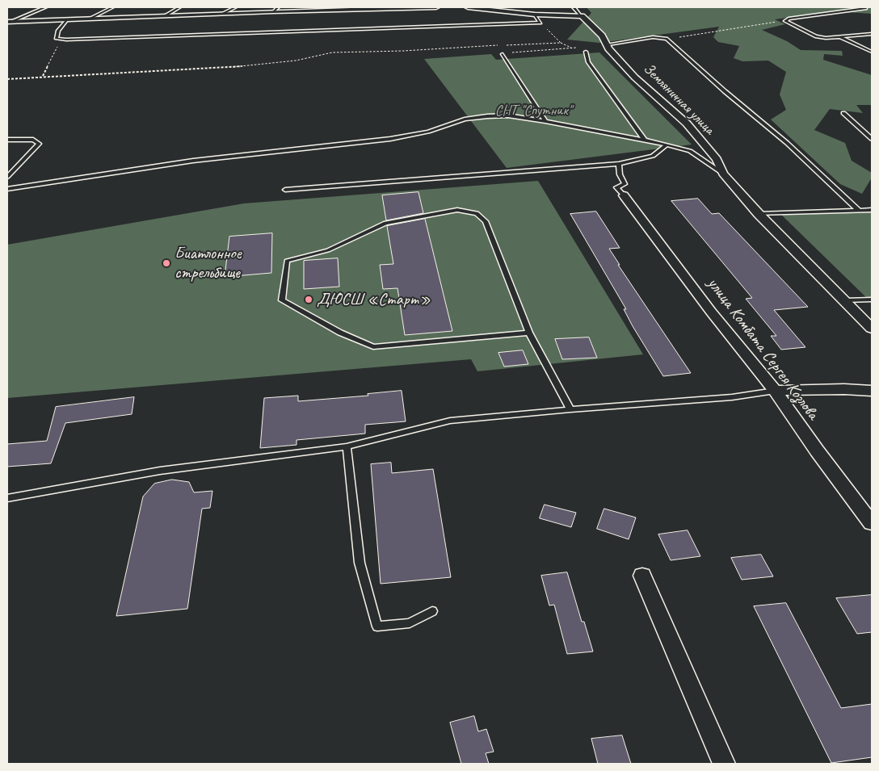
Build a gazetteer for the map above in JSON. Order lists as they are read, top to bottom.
{
  "streets": {
    "street": ["Земляничная улица", "улица Комбата Сергея Козлова"]
  },
  "parks": ["СНТ \"Спутник\""],
  "places": ["Биатлонное стрельбище", "ДЮСШ «Старт»"]
}
